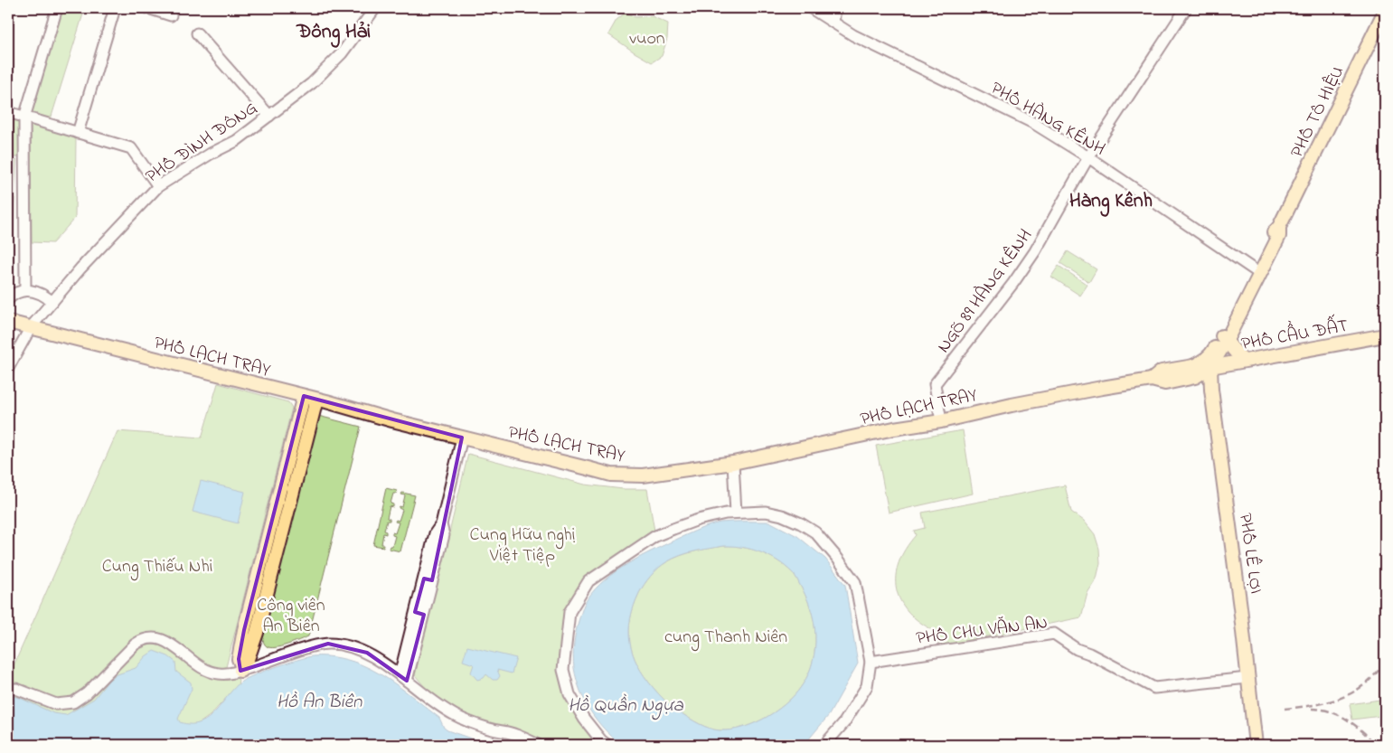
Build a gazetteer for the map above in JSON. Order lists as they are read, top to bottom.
{
  "streets": {
    "main road": [
      "PHỐ TÔ HIỆU",
      "PHỐ CẦU ĐẤT",
      "PHỐ LẠCH TRAY",
      "PHỐ LÊ LỢI"
    ],
    "street": [
      "PHỐ HÀNG KÊNH",
      "PHỐ ĐÌNH ĐÔNG",
      "NGÕ 89 HÀNG KÊNH",
      "PHỐ CHU VĂN AN"
    ]
  },
  "crossings": [
    ["PHỐ TÔ HIỆU", "PHỐ HÀNG KÊNH"],
    ["PHỐ TÔ HIỆU", "PHỐ CẦU ĐẤT"],
    ["PHỐ TÔ HIỆU", "PHỐ LẠCH TRAY"],
    ["PHỐ TÔ HIỆU", "PHỐ LÊ LỢI"],
    ["PHỐ HÀNG KÊNH", "NGÕ 89 HÀNG KÊNH"],
    ["PHỐ ĐÌNH ĐÔNG", "PHỐ LẠCH TRAY"],
    ["NGÕ 89 HÀNG KÊNH", "PHỐ LẠCH TRAY"],
    ["PHỐ CẦU ĐẤT", "PHỐ LẠCH TRAY"],
    ["PHỐ CẦU ĐẤT", "PHỐ LÊ LỢI"],
    ["PHỐ LẠCH TRAY", "PHỐ LÊ LỢI"],
    ["PHỐ LÊ LỢI", "PHỐ CHU VĂN AN"]
  ],
  "districts": ["Đông Hải", "Hàng Kênh"],
  "water": ["Hồ An Biên", "Hồ Quần Ngựa"],
  "parks": [
    "vuon",
    "Cung Hữu nghị Việt Tiệp",
    "Cung Thiếu Nhi",
    "Công viên An Biên",
    "cung Thanh Niên"
  ]
}
